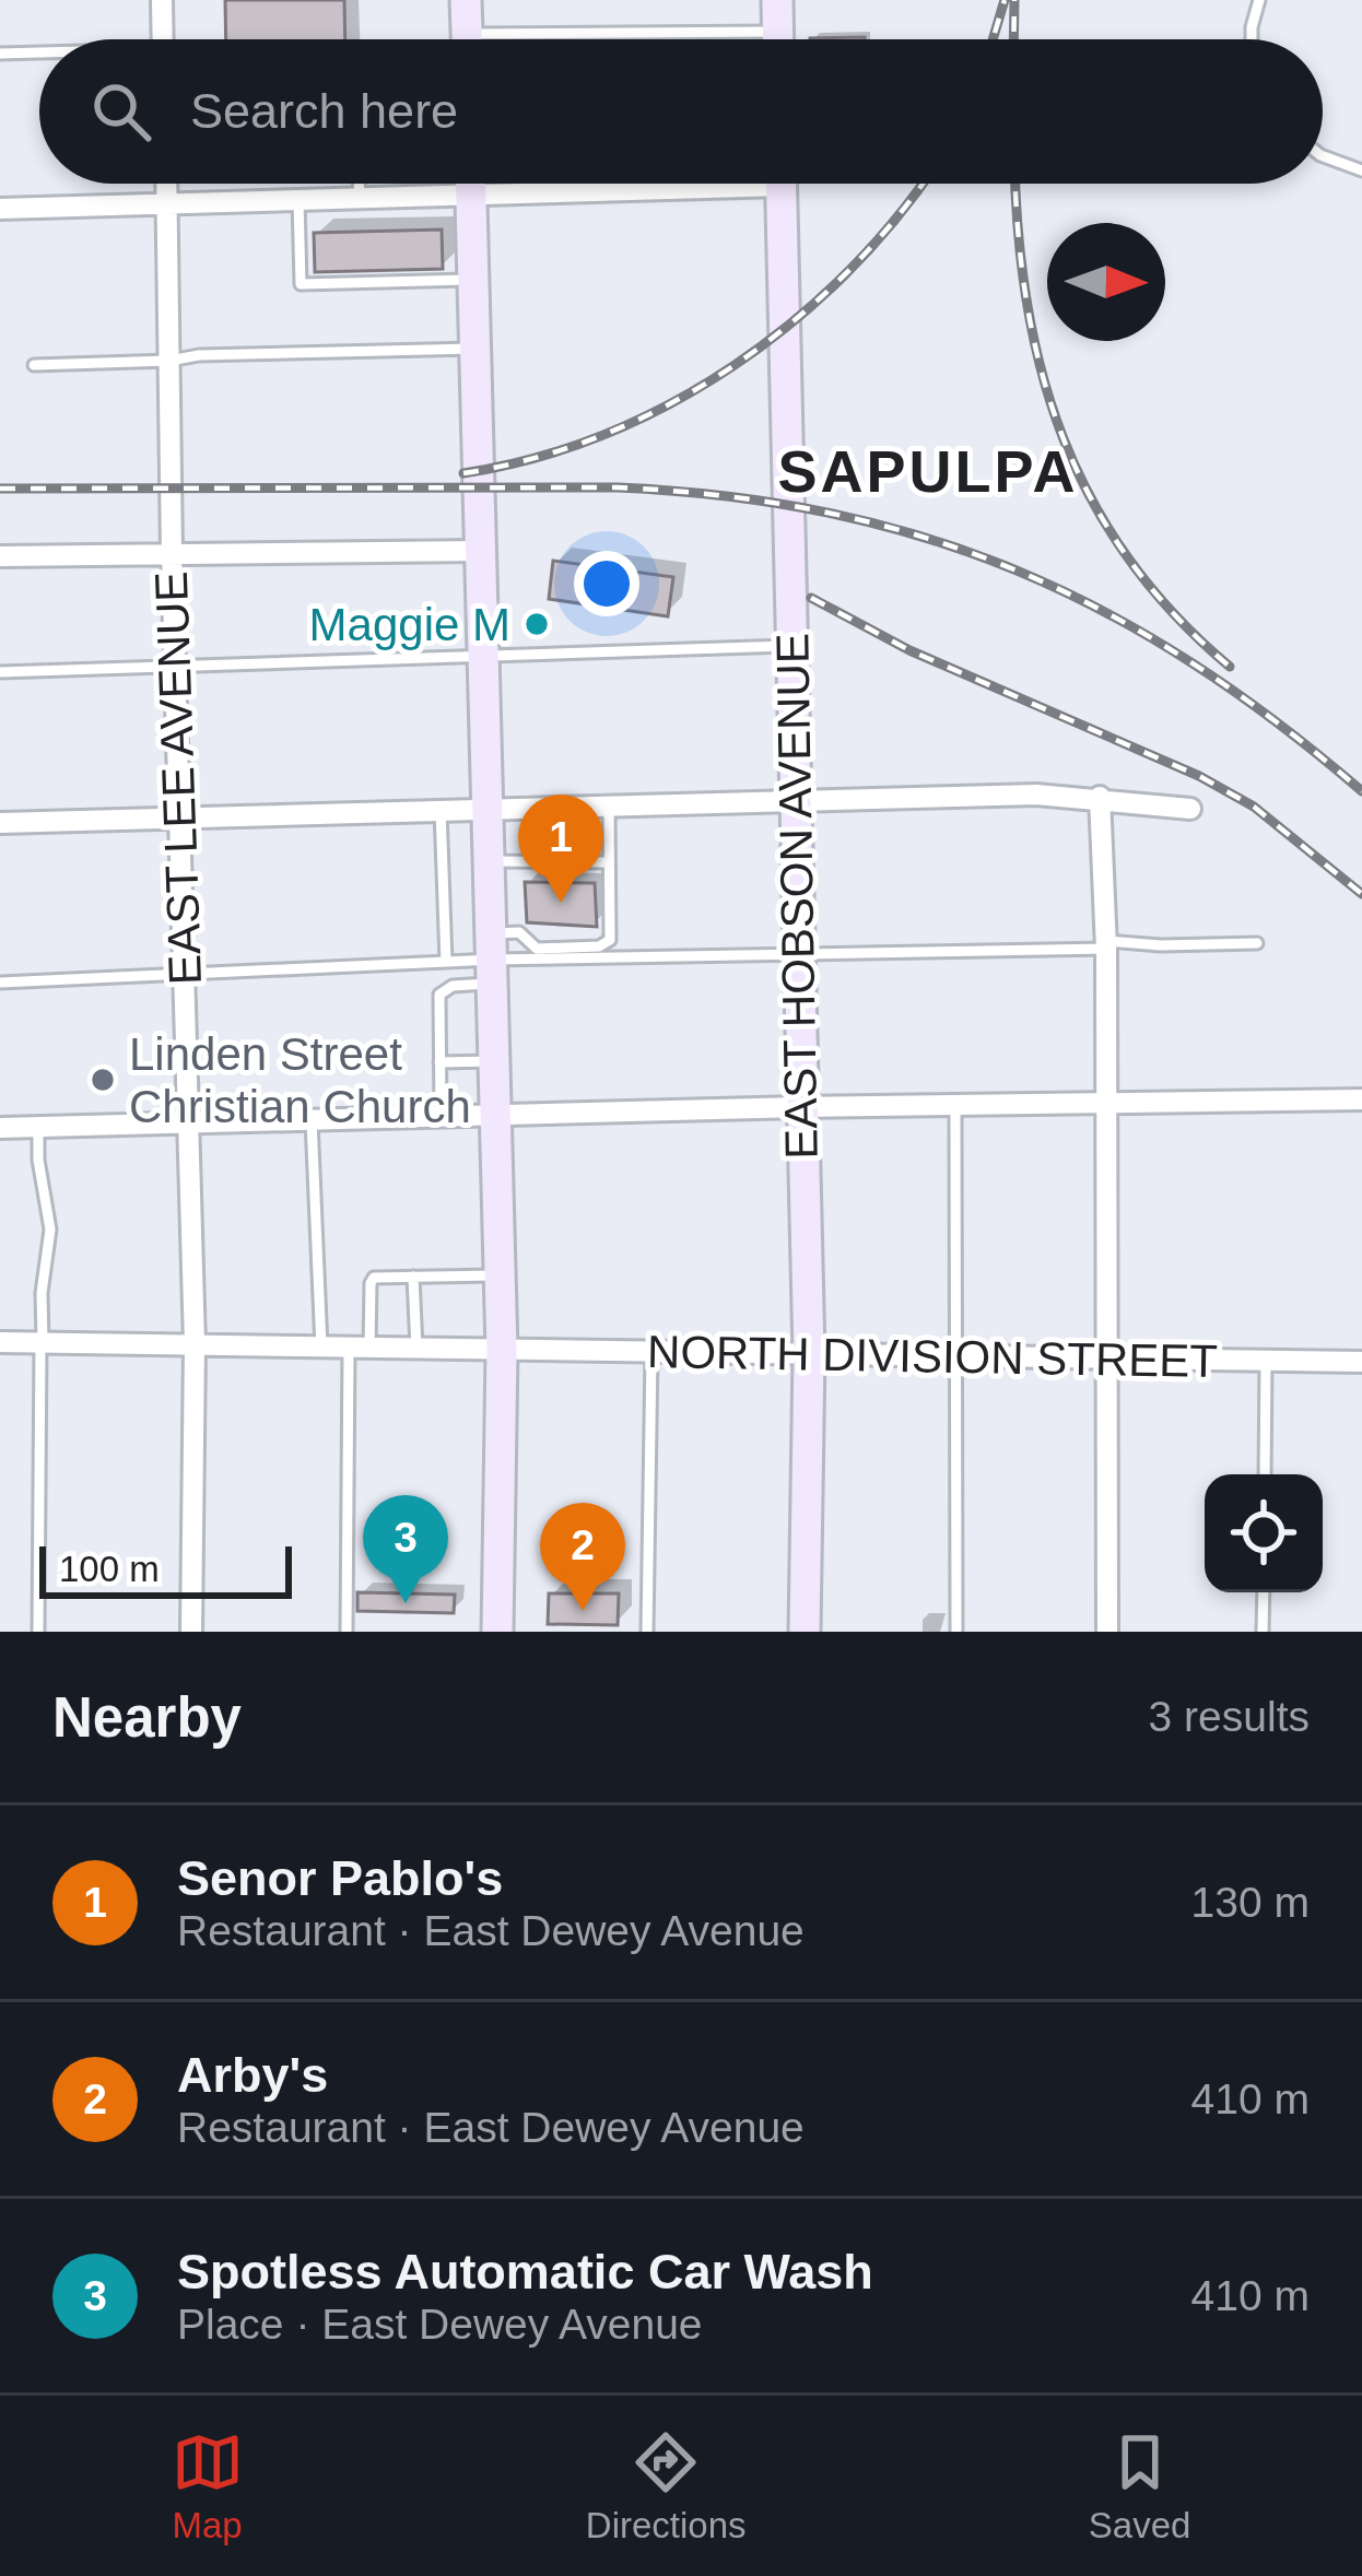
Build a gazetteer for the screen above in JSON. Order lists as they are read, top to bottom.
{
  "streets": {
    "main road": ["EAST HOBSON AVENUE"],
    "street": ["EAST LEE AVENUE", "NORTH DIVISION STREET"]
  },
  "crossings": [
    ["EAST LEE AVENUE", "NORTH DIVISION STREET"],
    ["EAST HOBSON AVENUE", "NORTH DIVISION STREET"]
  ],
  "districts": ["SAPULPA"],
  "places": ["Maggie M", "Linden Street Christian Church"],
  "scale_bar": "100 m",
  "north": "right",
  "page": {
    "search": "Search here",
    "pins": ["1", "3", "2"],
    "scale": "100 m",
    "heading": ["Nearby", "3 results"],
    "list": [
      {
        "mark": "1",
        "name": "Senor Pablo's",
        "note": "Restaurant · East Dewey Avenue",
        "value": "130 m"
      },
      {
        "mark": "2",
        "name": "Arby's",
        "note": "Restaurant · East Dewey Avenue",
        "value": "410 m"
      },
      {
        "mark": "3",
        "name": "Spotless Automatic Car Wash",
        "note": "Place · East Dewey Avenue",
        "value": "410 m"
      }
    ],
    "nav": ["Map", "Directions", "Saved"]
  }
}
